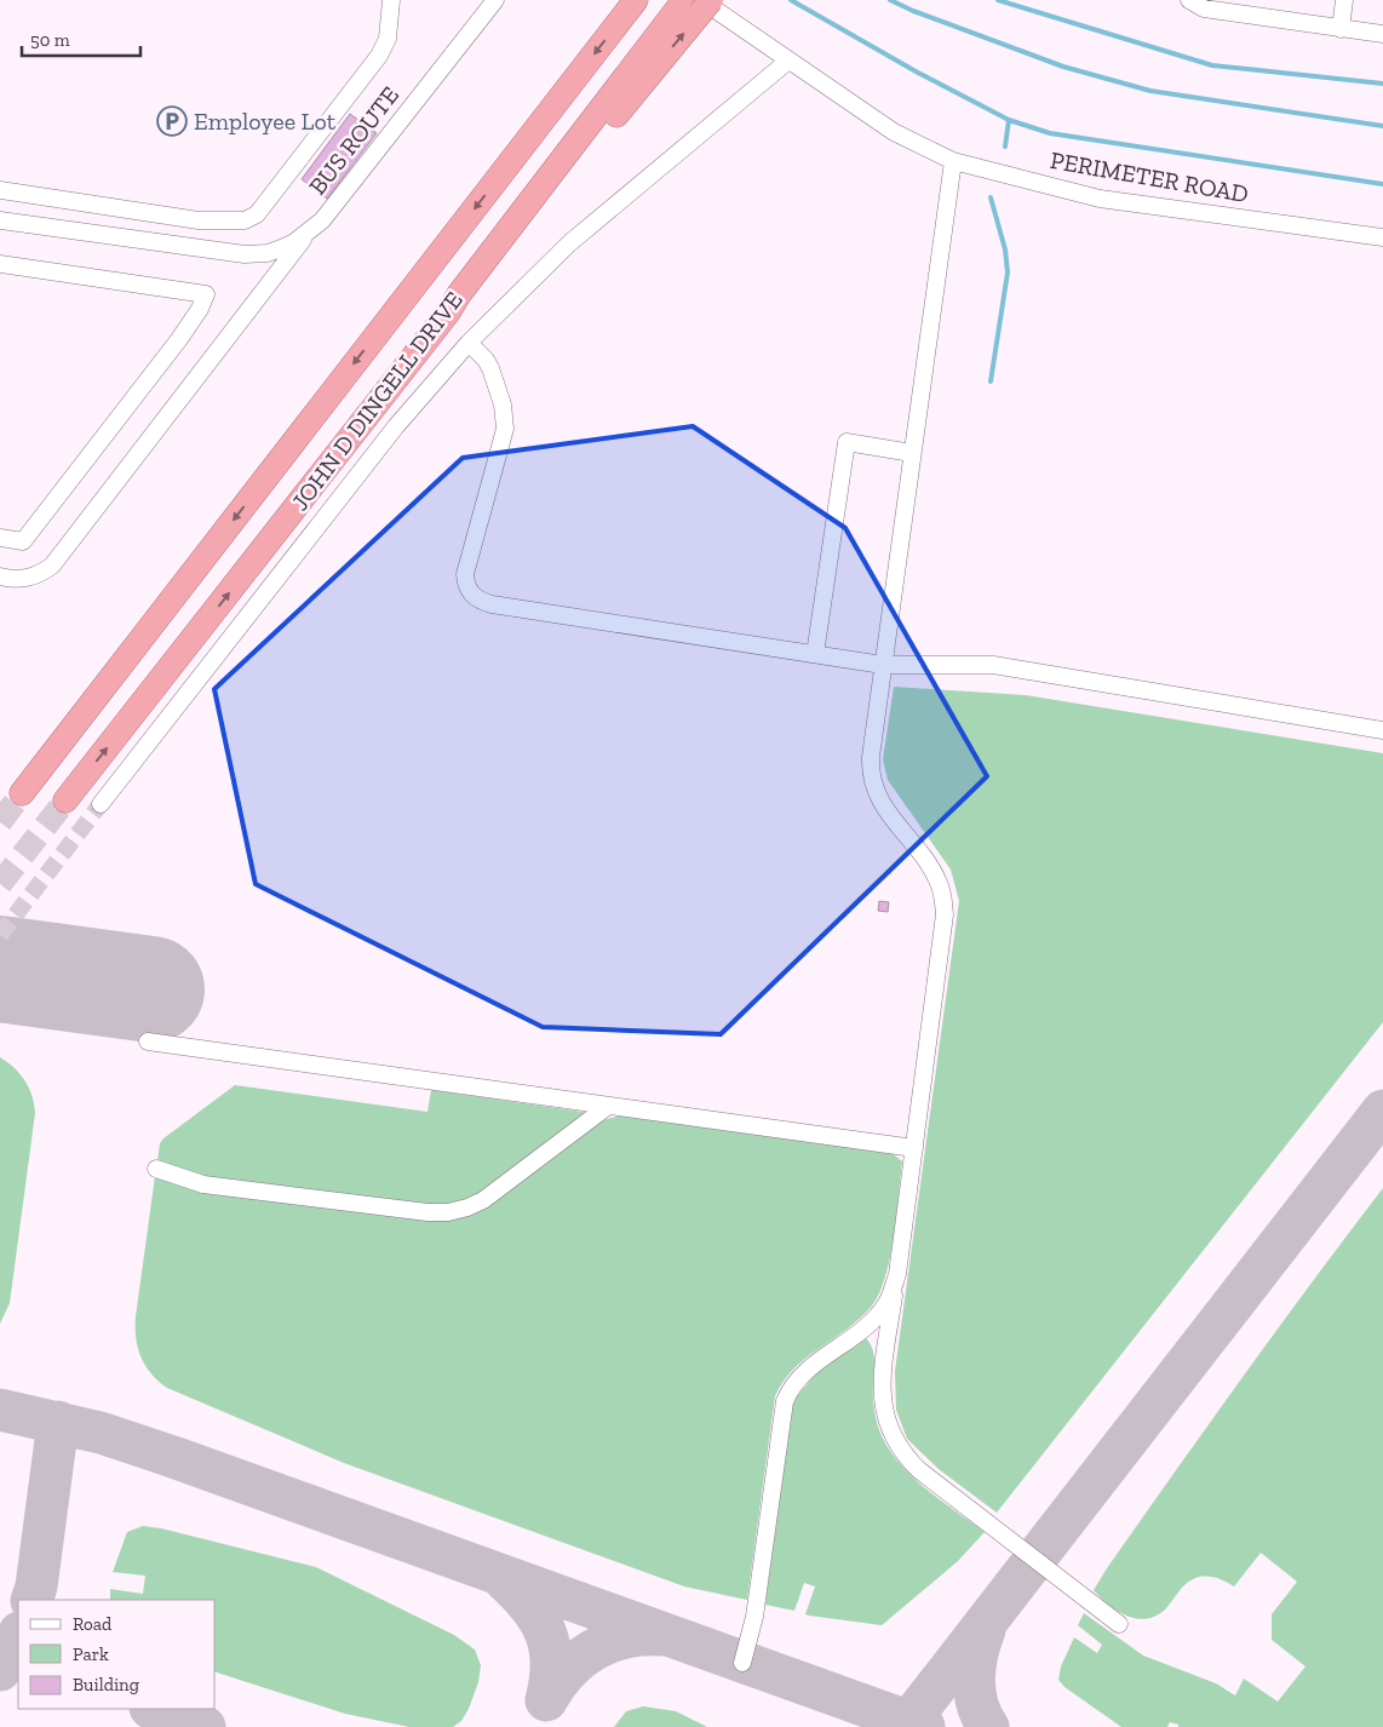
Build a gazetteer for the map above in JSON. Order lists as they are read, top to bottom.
{
  "streets": {
    "highway": ["JOHN D DINGELL DRIVE"],
    "lane": ["BUS ROUTE", "PERIMETER ROAD"]
  },
  "crossings": [
    ["PERIMETER ROAD", "JOHN D DINGELL DRIVE"]
  ],
  "places": {
    "parking": ["Employee Lot"]
  },
  "legend": ["Road", "Park", "Building"],
  "scale_bar": "50 m"
}
